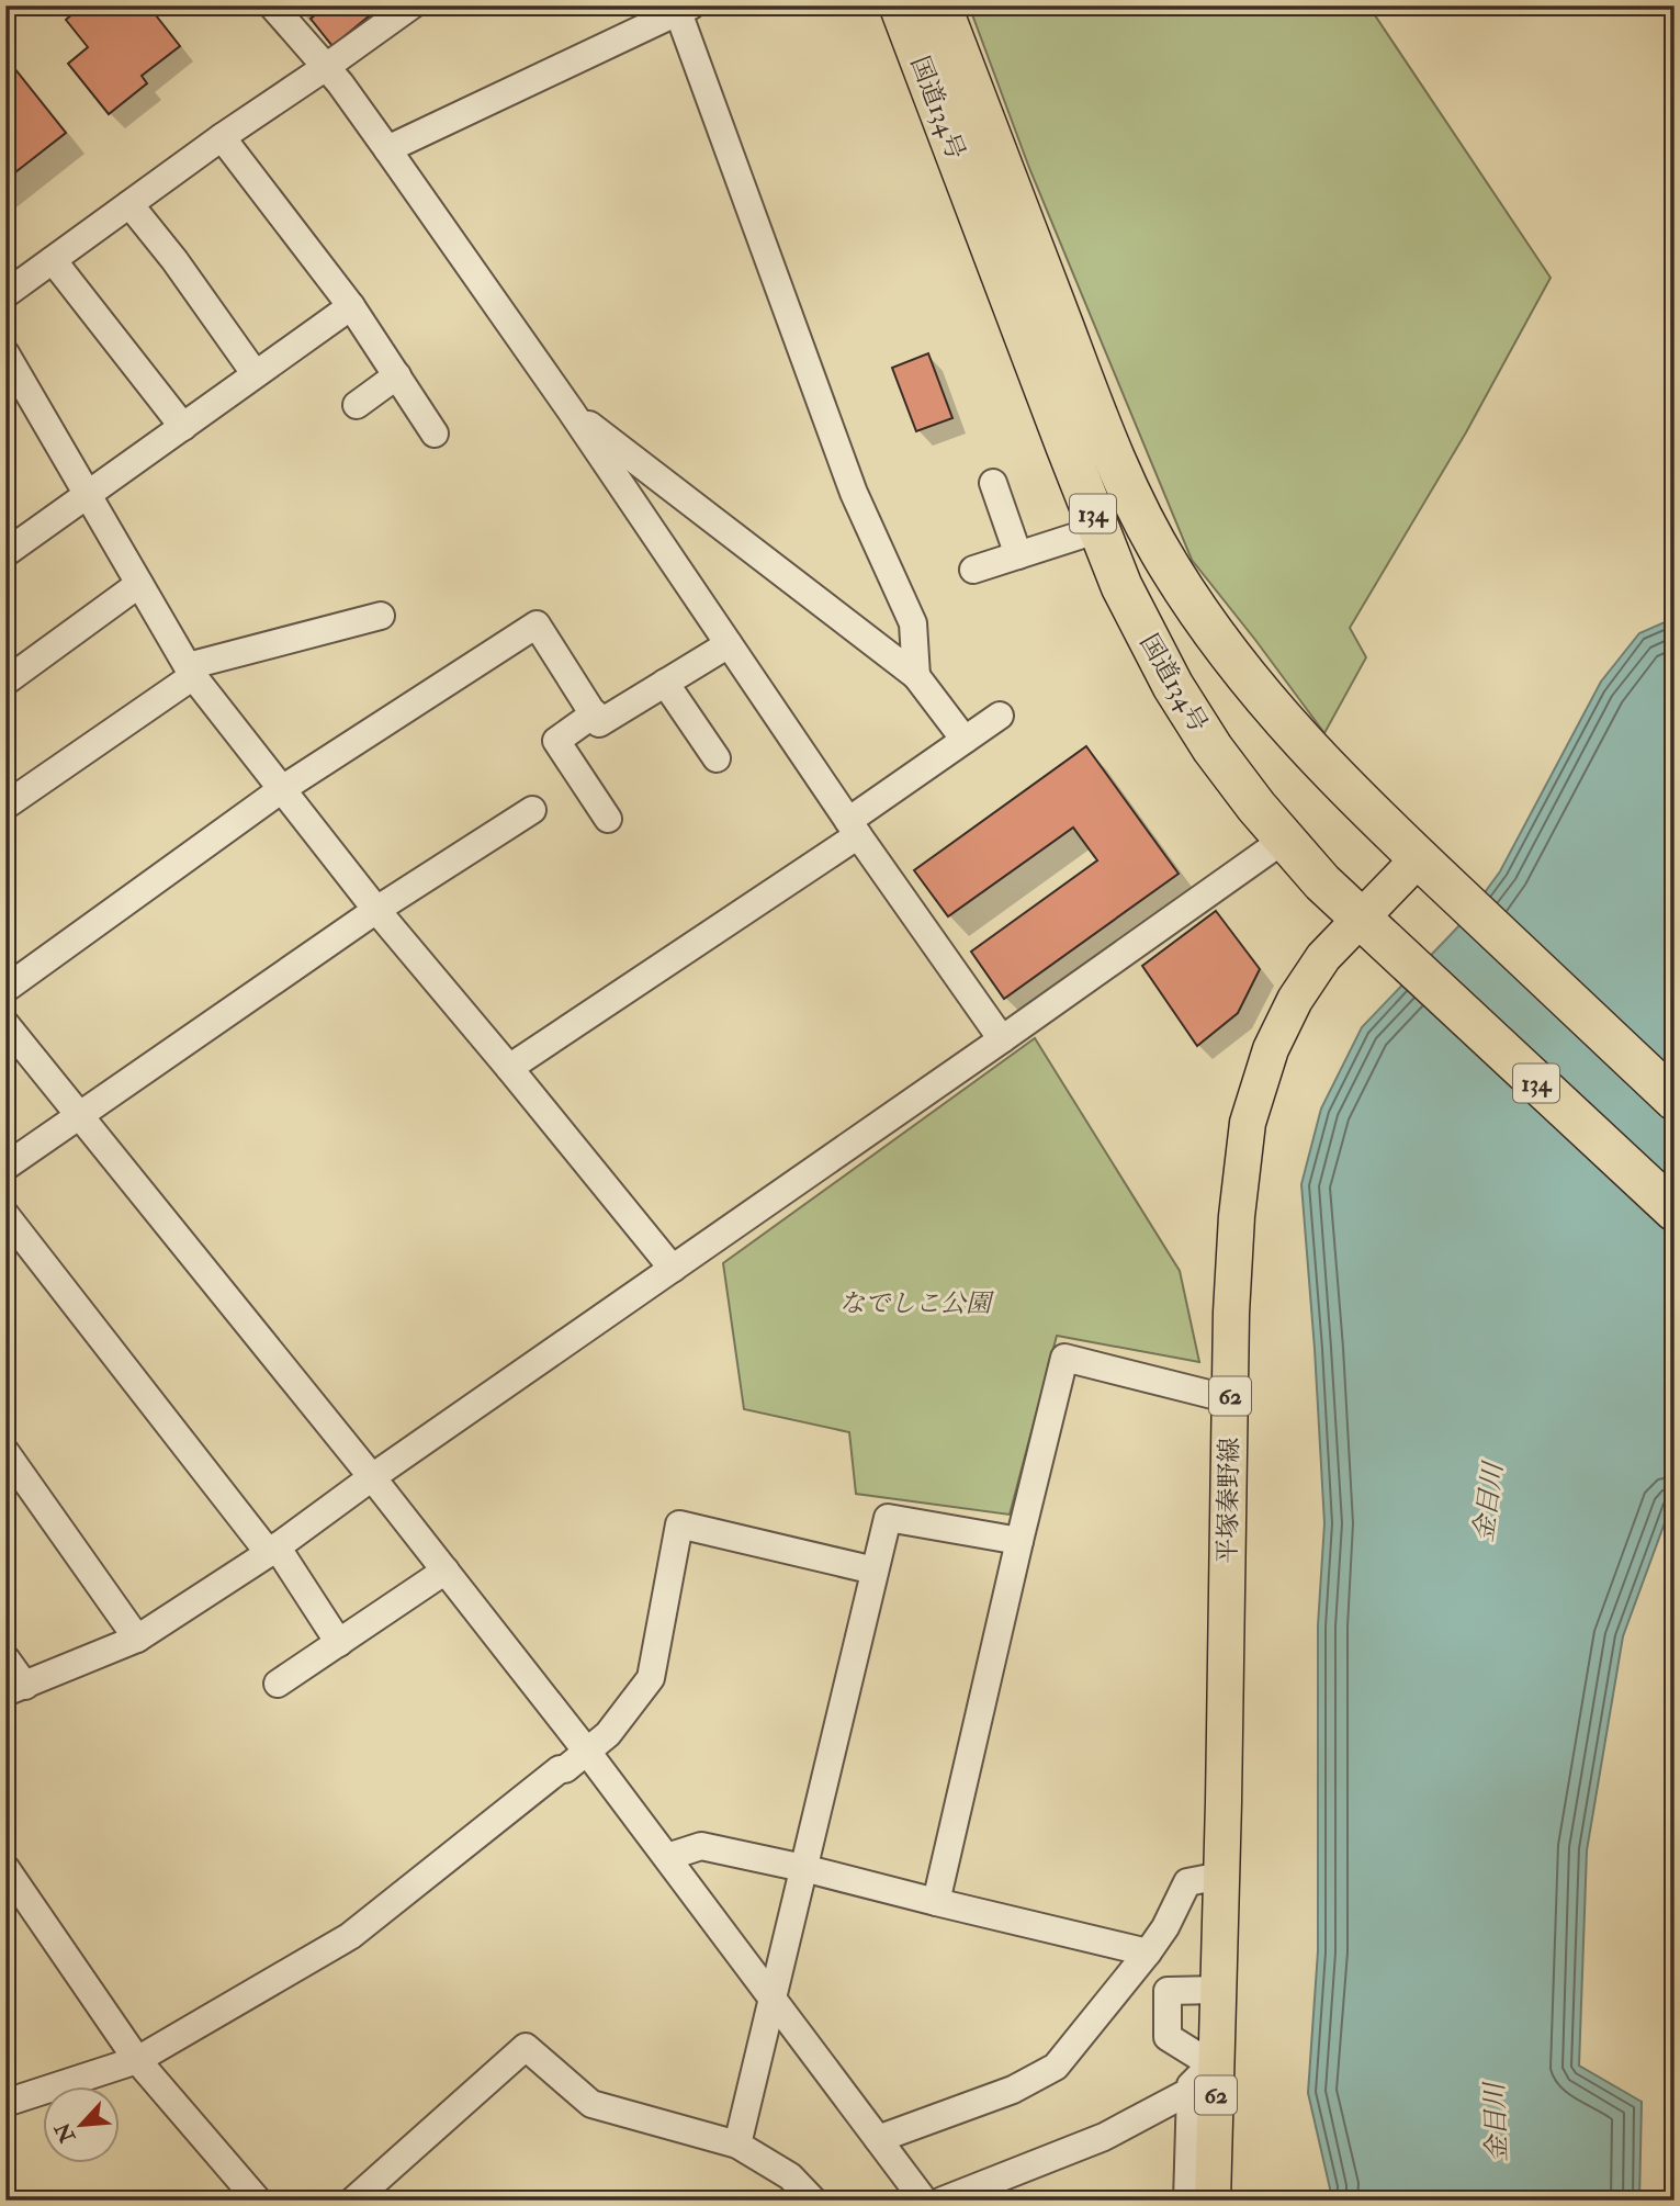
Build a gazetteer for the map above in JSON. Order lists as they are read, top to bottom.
{
  "streets": {
    "highway": ["国道134号", "134"],
    "main road": ["62", "平塚秦野線"]
  },
  "crossings": [
    ["国道134号", "平塚秦野線"]
  ],
  "water": ["金目川"],
  "parks": ["なでしこ公園"],
  "north": "bottom left"
}
